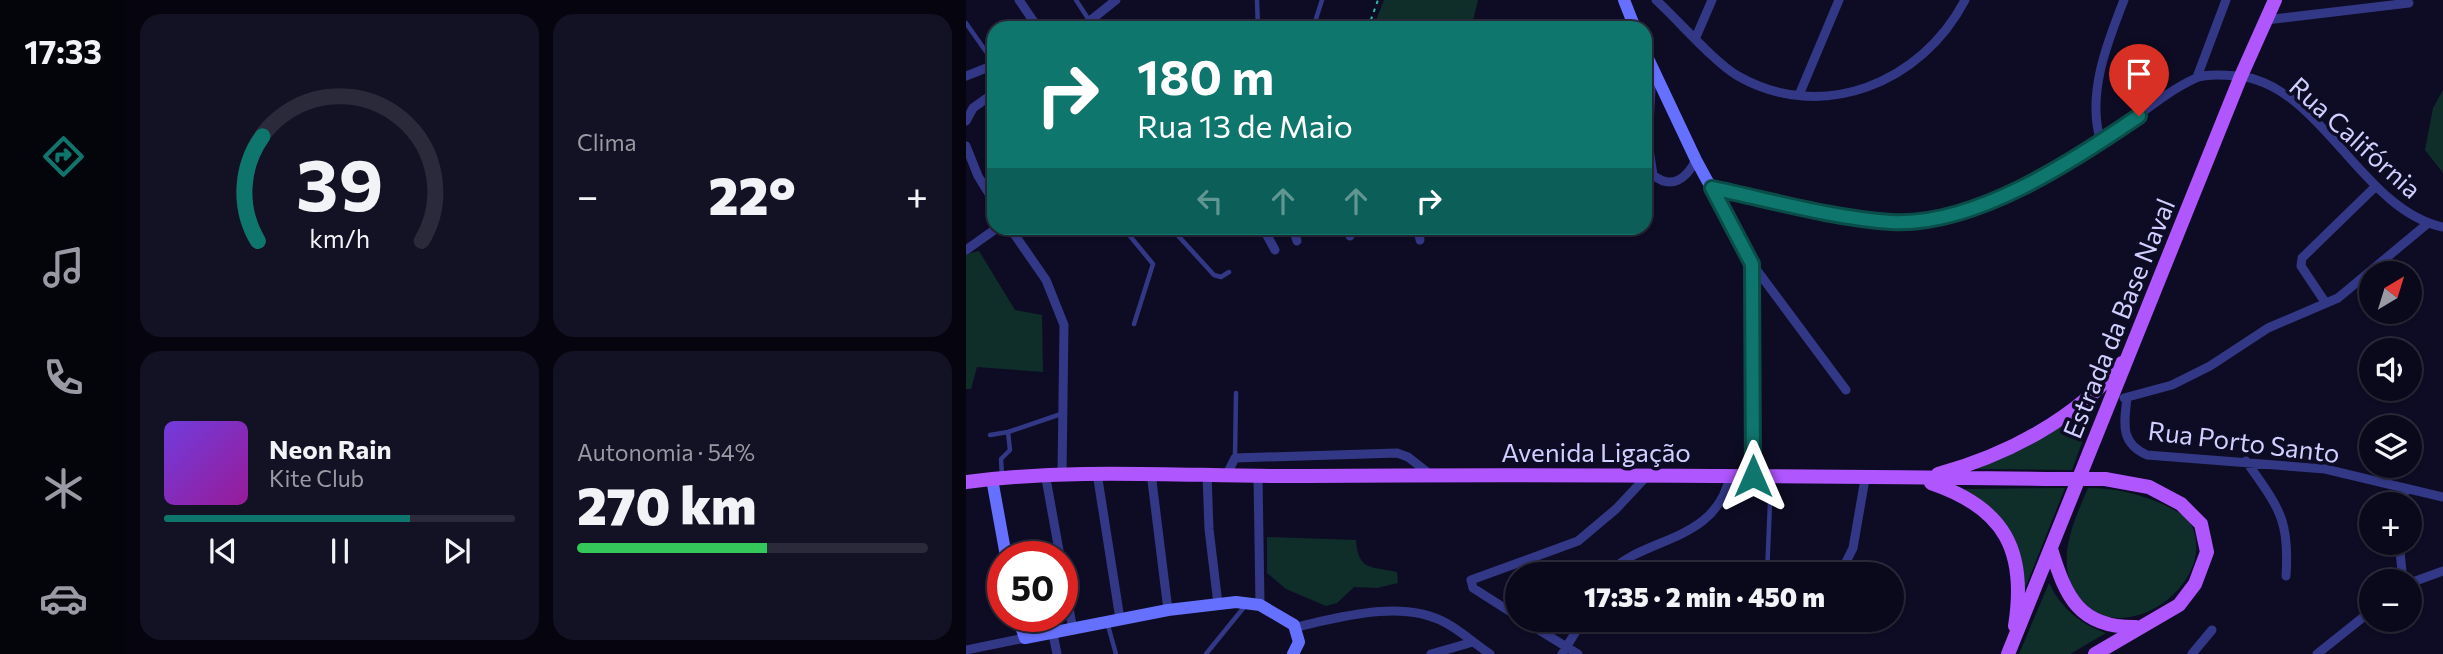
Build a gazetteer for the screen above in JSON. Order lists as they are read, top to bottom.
{
  "streets": {
    "main road": ["Estrada da Base Naval", "Avenida Ligação"],
    "street": ["Rua Califórnia", "Rua Porto Santo"]
  },
  "crossings": [
    ["Rua Califórnia", "Estrada da Base Naval"]
  ],
  "north": "top right",
  "page": {
    "tabs": "17:33",
    "tile": [
      "Clima",
      ["Autonomia · 54%", "270 km"]
    ],
    "turn": ["180 m", "Rua 13 de Maio"],
    "heat": ["−", "22°", "+"],
    "map_buttons": ["+", "−"],
    "song": ["Neon Rain", "Kite Club"],
    "limit": "50",
    "trip": "17:35 · 2 min · 450 m",
    "gauge": ["39", "km/h"]
  }
}
